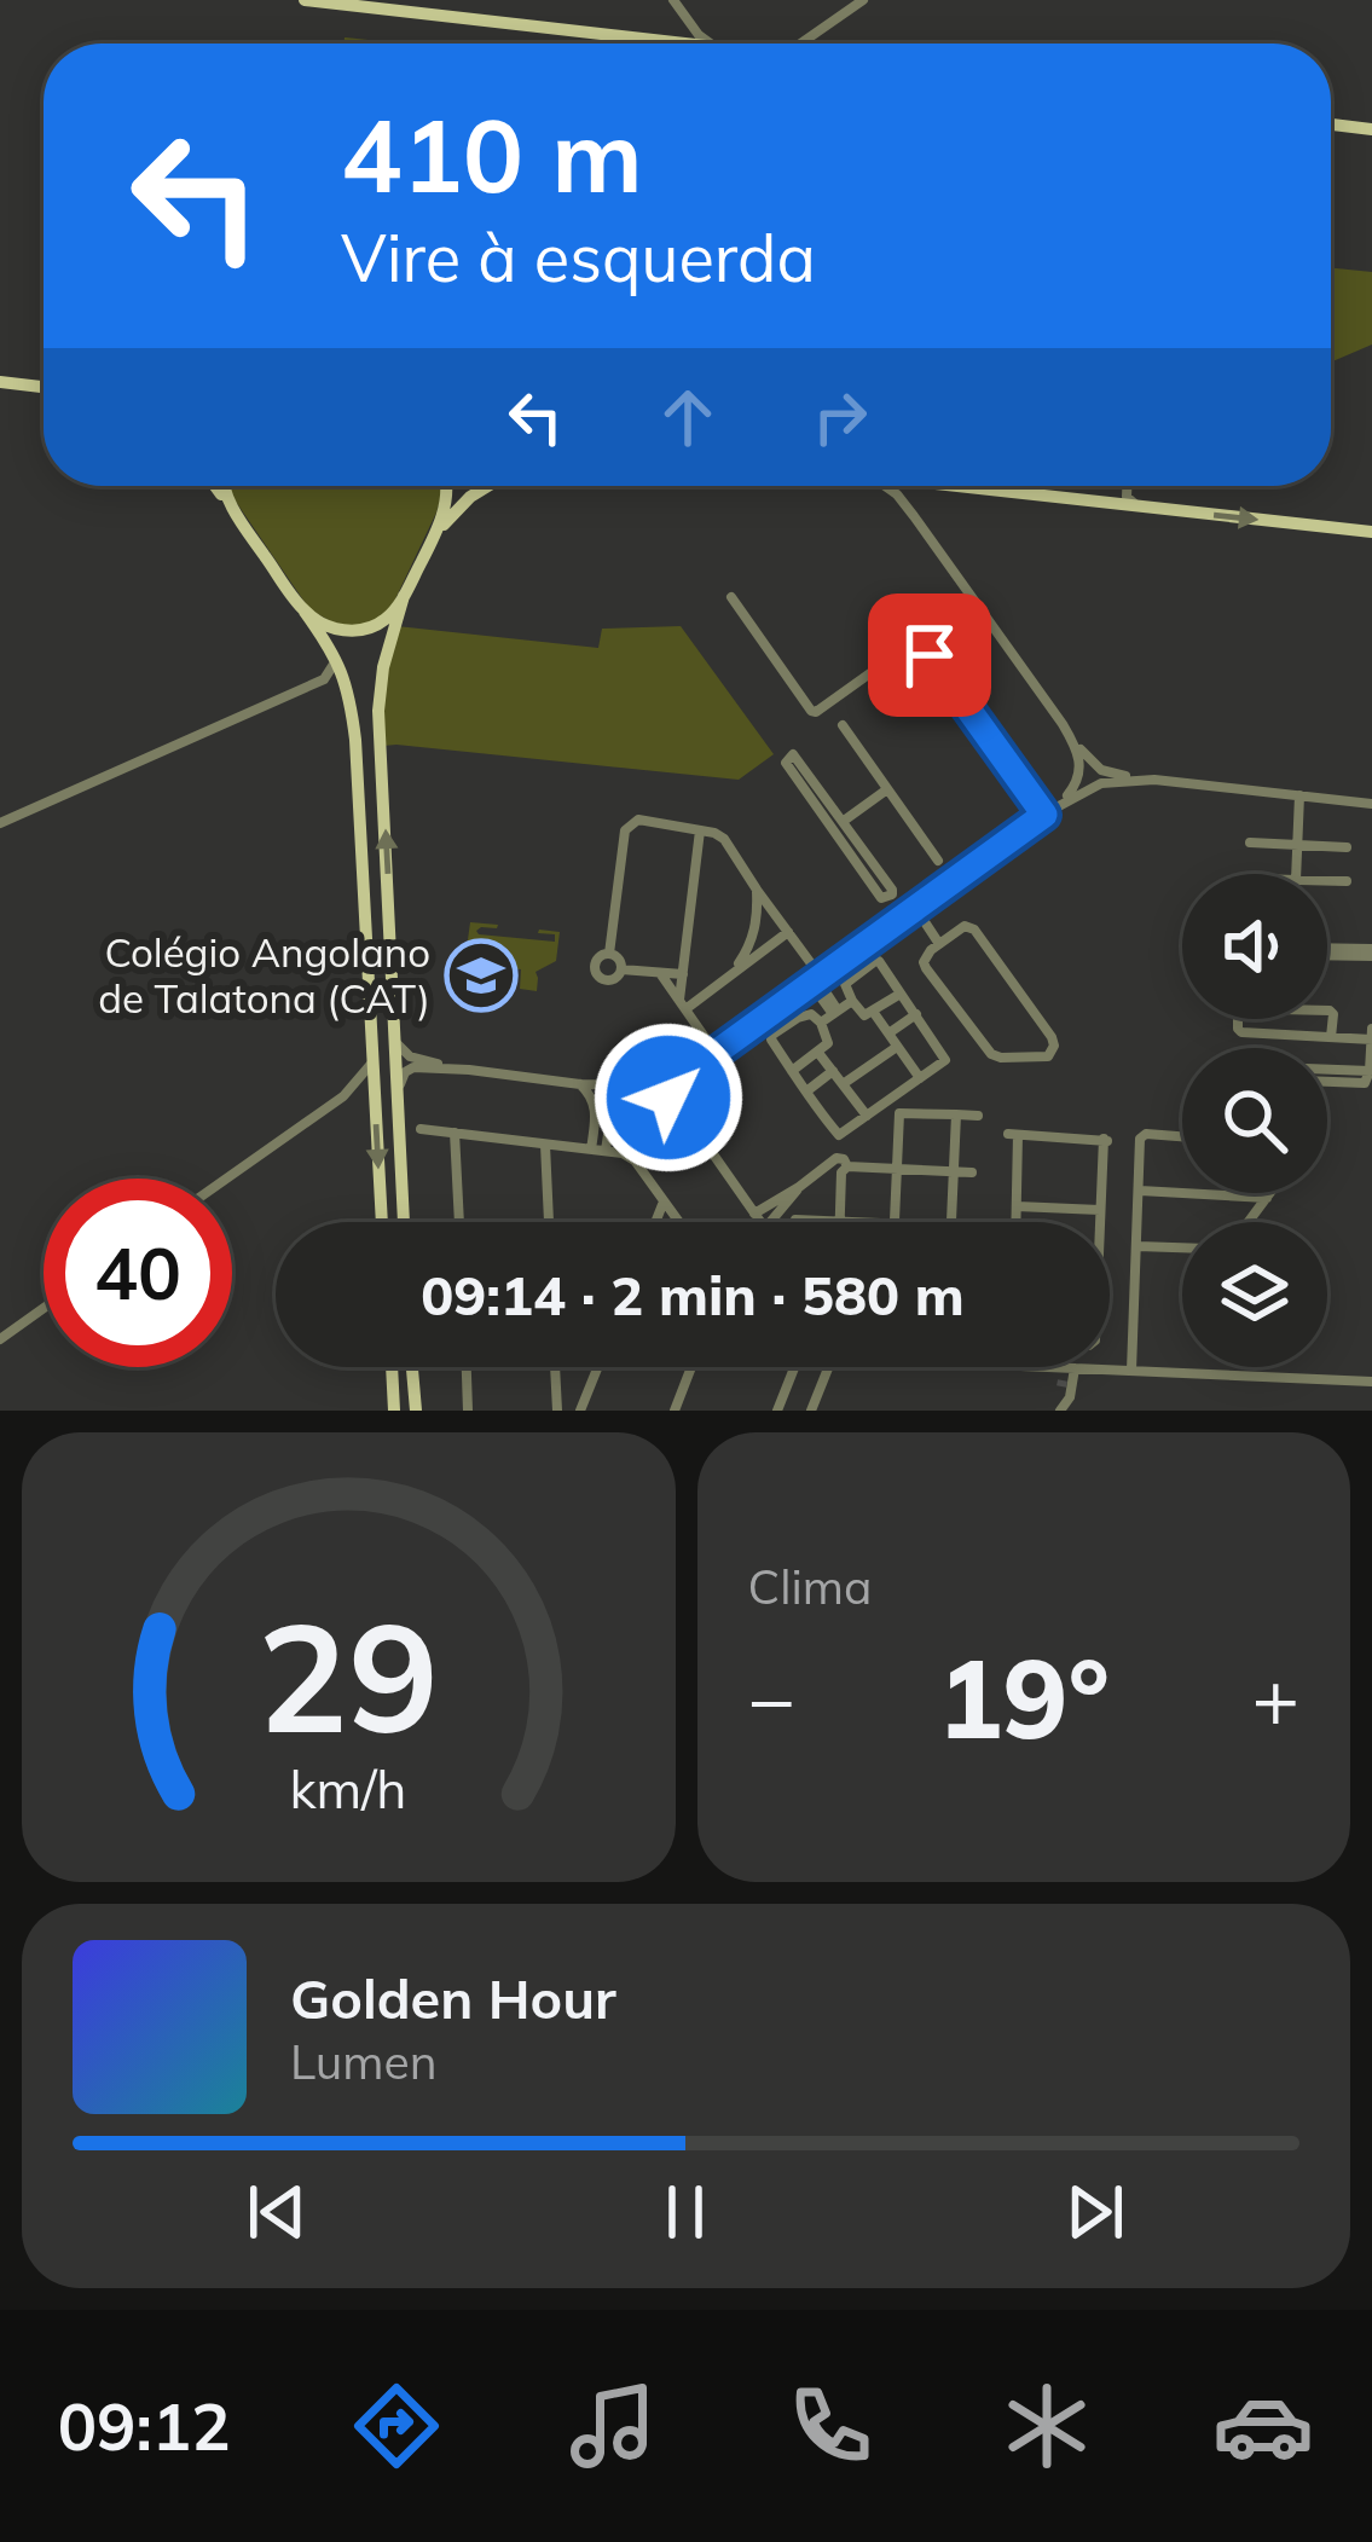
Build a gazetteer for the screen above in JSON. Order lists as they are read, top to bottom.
{
  "places": {
    "school or university": ["Colégio Angolano de Talatona (CAT)"]
  },
  "page": {
    "turn": ["410 m", "Vire à esquerda"],
    "limit": "40",
    "trip": "09:14 · 2 min · 580 m",
    "tile": "Clima",
    "heat": ["−", "19°", "+"],
    "song": ["Golden Hour", "Lumen"],
    "tabs": "09:12",
    "gauge": ["29", "km/h"]
  }
}
